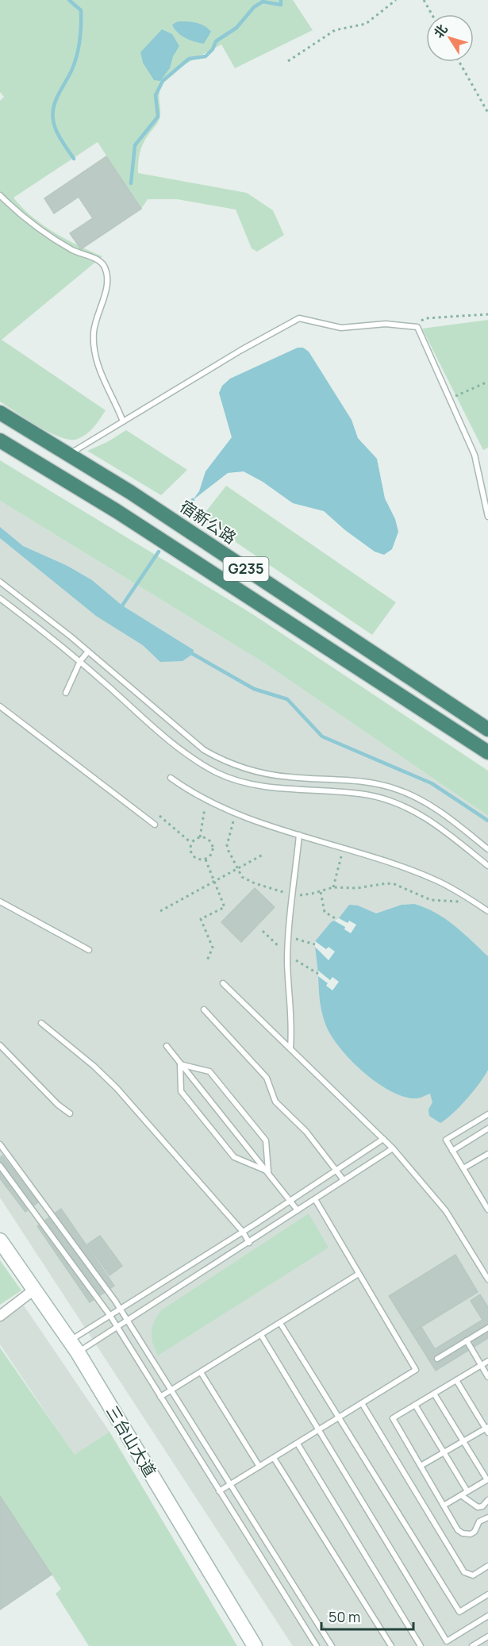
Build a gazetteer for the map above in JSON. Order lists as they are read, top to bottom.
{
  "streets": {
    "highway": ["宿新公路", "G235"],
    "main road": ["三台山大道"]
  },
  "scale_bar": "50 m",
  "north": "top left"
}
